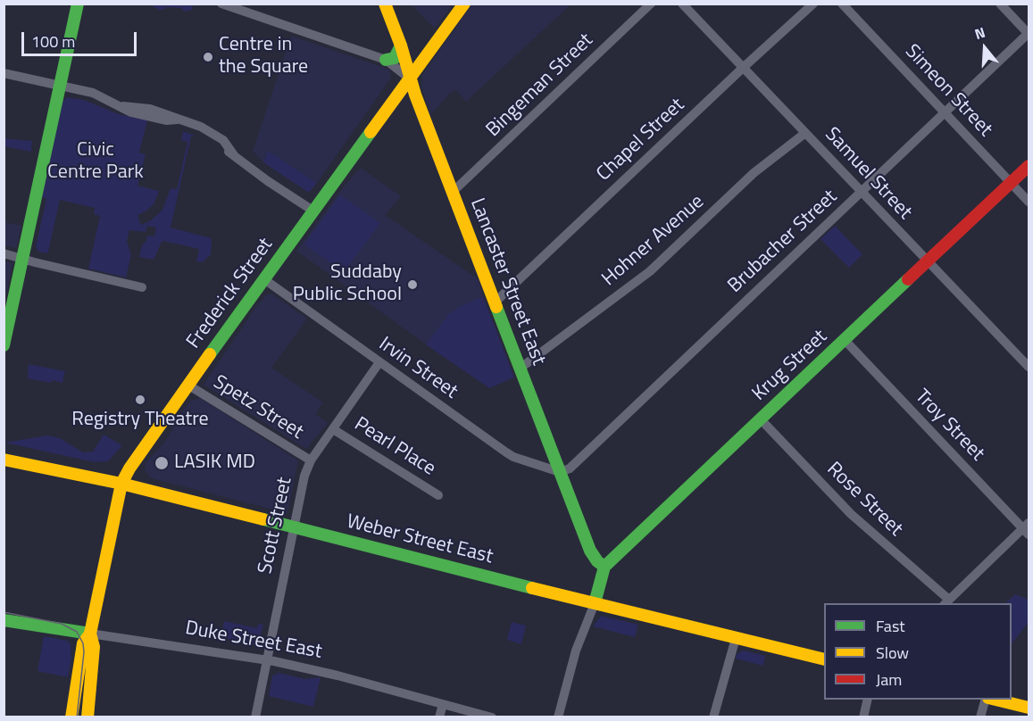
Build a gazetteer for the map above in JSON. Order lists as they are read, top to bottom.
{
  "streets": {
    "main road": [
      "Lancaster Street East",
      "Frederick Street",
      "Krug Street",
      "Weber Street East",
      "Duke Street East"
    ],
    "street": [
      "Bingeman Street",
      "Simeon Street",
      "Chapel Street",
      "Samuel Street",
      "Hohner Avenue",
      "Brubacher Street",
      "Irvin Street",
      "Spetz Street",
      "Troy Street",
      "Pearl Place",
      "Rose Street",
      "Scott Street"
    ]
  },
  "crossings": [
    ["Bingeman Street", "Lancaster Street East"],
    ["Simeon Street", "Brubacher Street"],
    ["Simeon Street", "Krug Street"],
    ["Chapel Street", "Samuel Street"],
    ["Chapel Street", "Lancaster Street East"],
    ["Samuel Street", "Hohner Avenue"],
    ["Samuel Street", "Brubacher Street"],
    ["Samuel Street", "Krug Street"],
    ["Hohner Avenue", "Lancaster Street East"],
    ["Brubacher Street", "Lancaster Street East"],
    ["Brubacher Street", "Irvin Street"],
    ["Lancaster Street East", "Frederick Street"],
    ["Lancaster Street East", "Krug Street"],
    ["Lancaster Street East", "Irvin Street"],
    ["Frederick Street", "Irvin Street"],
    ["Frederick Street", "Spetz Street"],
    ["Frederick Street", "Weber Street East"],
    ["Frederick Street", "Duke Street East"],
    ["Krug Street", "Troy Street"],
    ["Krug Street", "Rose Street"],
    ["Irvin Street", "Scott Street"],
    ["Spetz Street", "Scott Street"],
    ["Pearl Place", "Scott Street"],
    ["Scott Street", "Weber Street East"],
    ["Scott Street", "Duke Street East"]
  ],
  "parks": ["Civic Centre Park"],
  "places": [
    "Centre in the Square",
    "Suddaby Public School",
    "Registry Theatre",
    "LASIK MD"
  ],
  "legend": ["Fast", "Slow", "Jam"],
  "scale_bar": "100 m",
  "north": "top"
}
